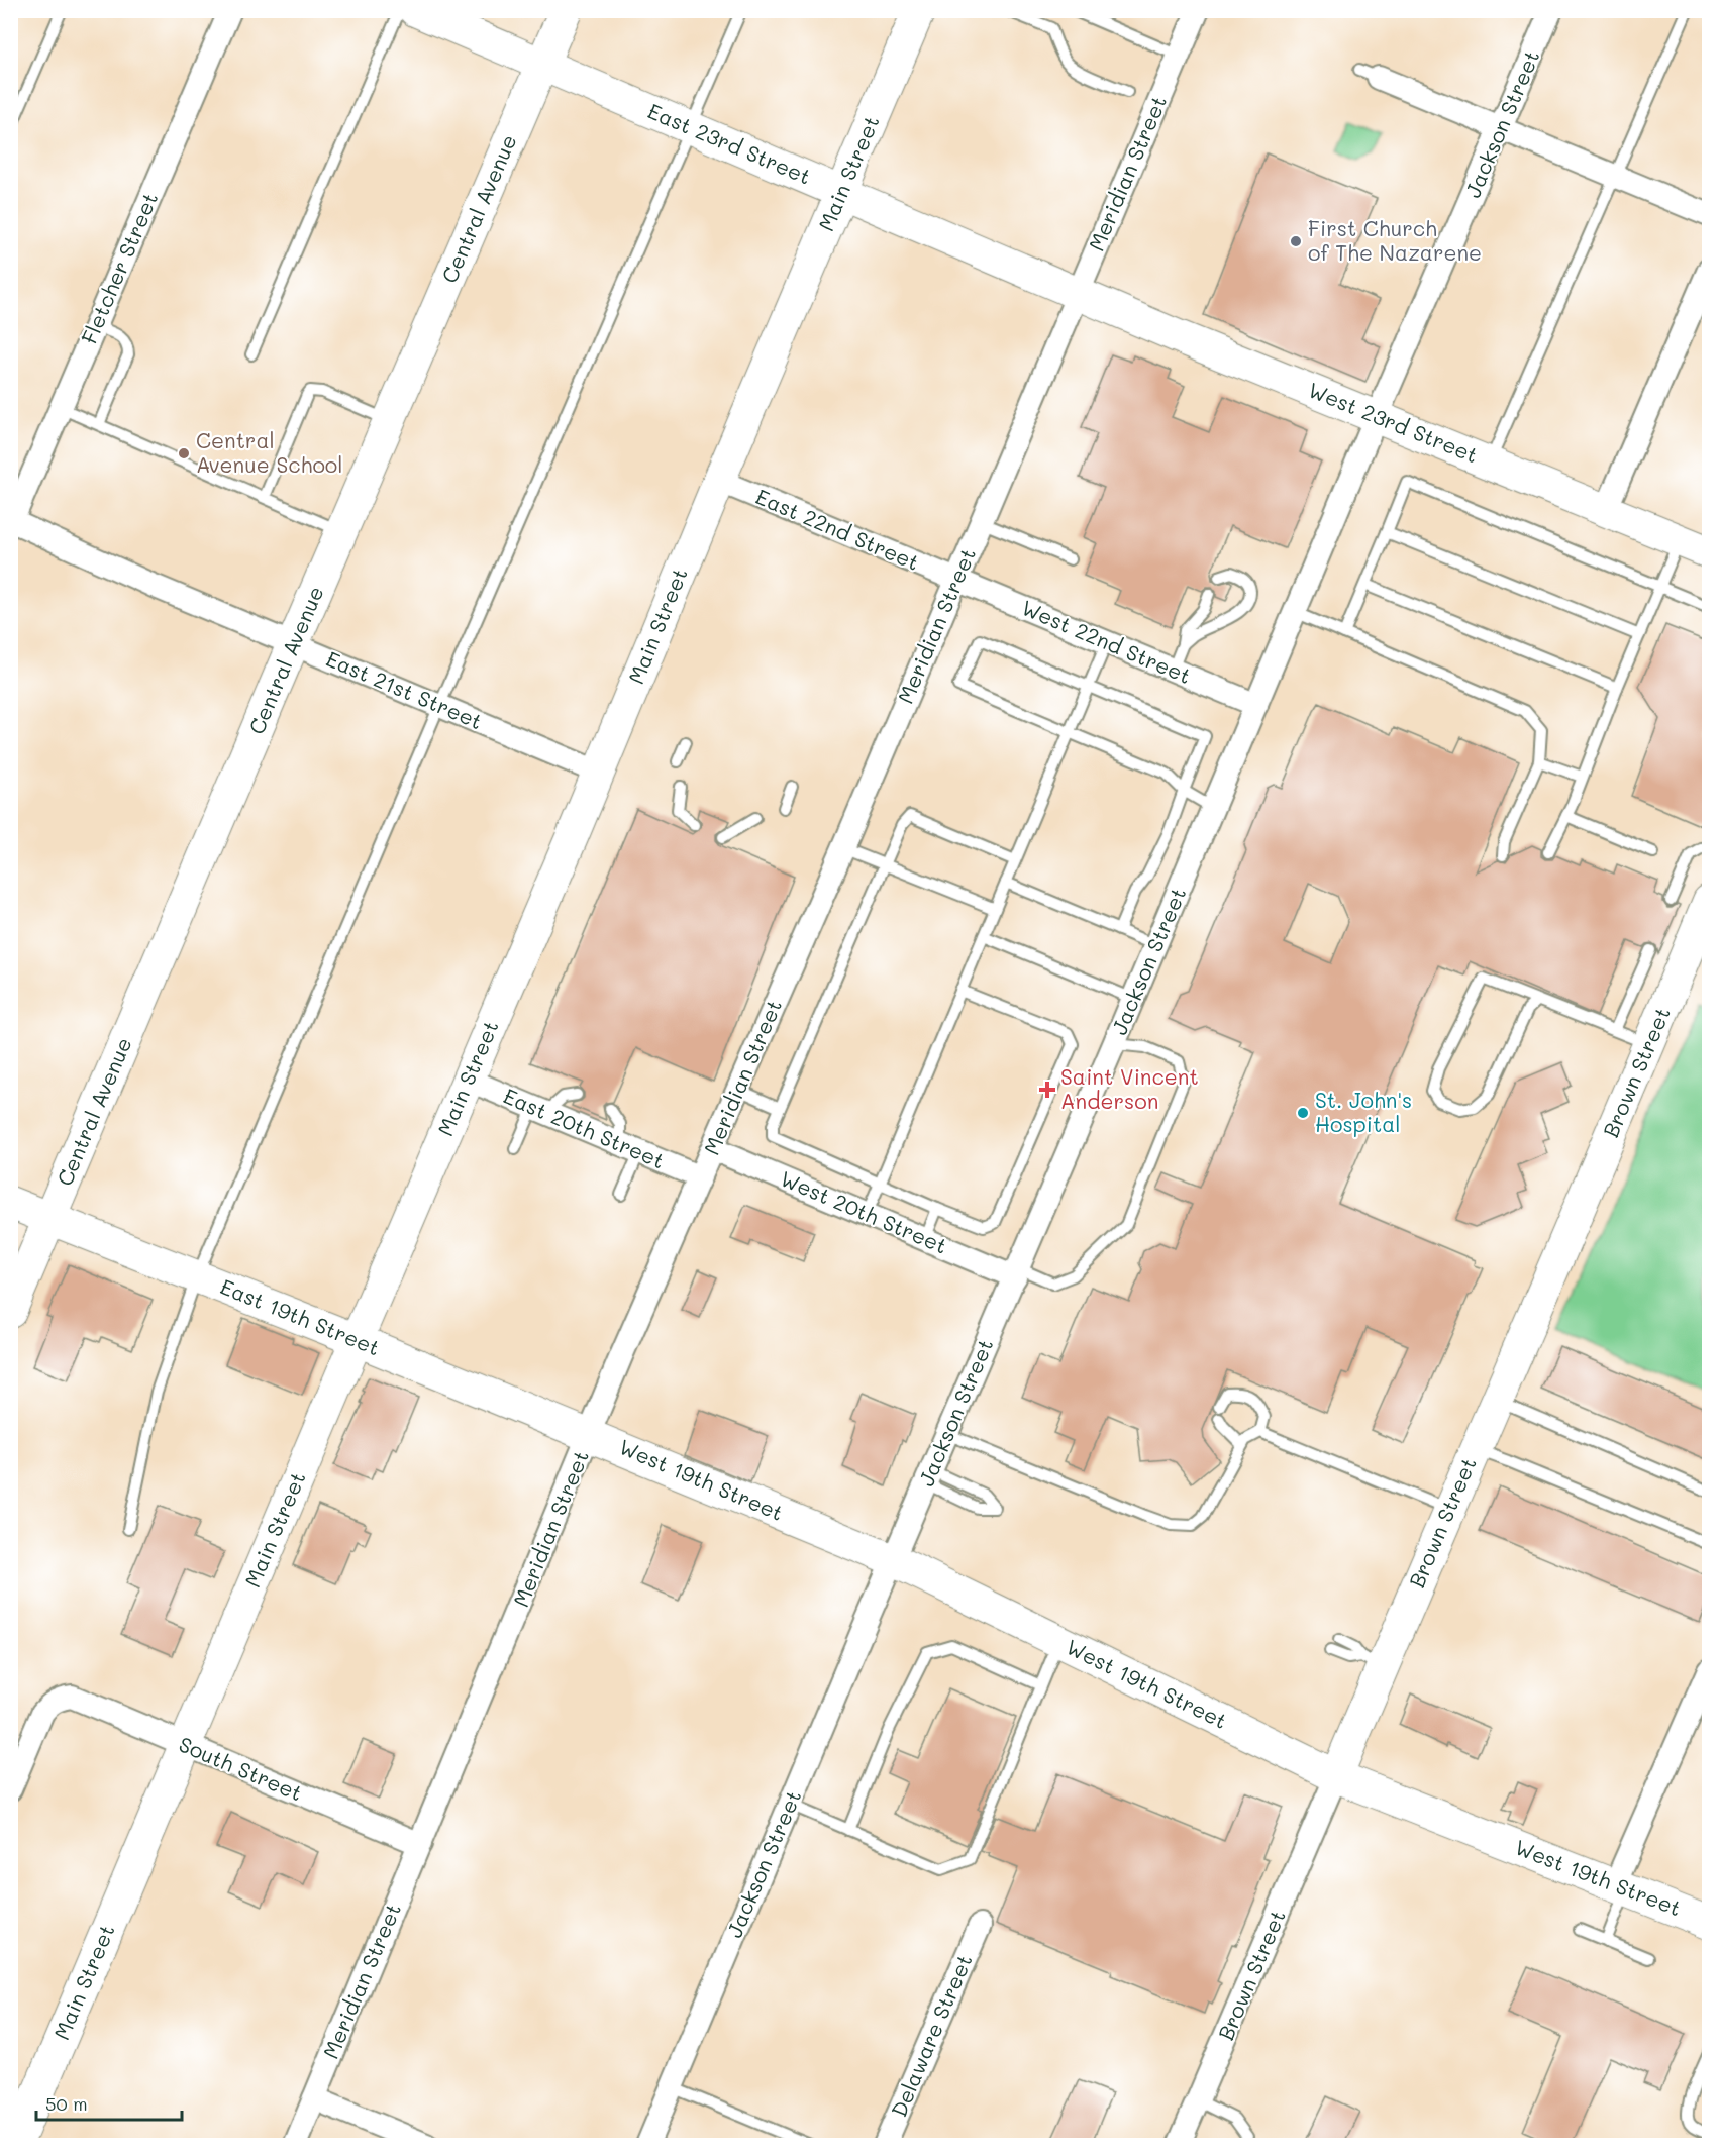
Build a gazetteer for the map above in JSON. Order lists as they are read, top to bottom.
{
  "streets": {
    "street": [
      "Jackson Street",
      "East 23rd Street",
      "Main Street",
      "Meridian Street",
      "Central Avenue",
      "Fletcher Street",
      "West 23rd Street",
      "East 22nd Street",
      "West 22nd Street",
      "East 21st Street",
      "Brown Street",
      "East 20th Street",
      "West 20th Street",
      "East 19th Street",
      "West 19th Street",
      "South Street",
      "Delaware Street"
    ]
  },
  "crossings": [
    ["Jackson Street", "West 23rd Street"],
    ["Jackson Street", "West 22nd Street"],
    ["Jackson Street", "West 20th Street"],
    ["Jackson Street", "West 19th Street"],
    ["East 23rd Street", "Main Street"],
    ["East 23rd Street", "Meridian Street"],
    ["East 23rd Street", "Central Avenue"],
    ["East 23rd Street", "West 23rd Street"],
    ["Main Street", "East 22nd Street"],
    ["Main Street", "East 21st Street"],
    ["Main Street", "East 20th Street"],
    ["Main Street", "East 19th Street"],
    ["Main Street", "South Street"],
    ["Meridian Street", "West 23rd Street"],
    ["Meridian Street", "East 22nd Street"],
    ["Meridian Street", "West 22nd Street"],
    ["Meridian Street", "East 20th Street"],
    ["Meridian Street", "West 20th Street"],
    ["Meridian Street", "East 19th Street"],
    ["Meridian Street", "West 19th Street"],
    ["Meridian Street", "South Street"],
    ["Central Avenue", "East 21st Street"],
    ["Central Avenue", "East 19th Street"],
    ["Fletcher Street", "East 21st Street"],
    ["East 22nd Street", "West 22nd Street"],
    ["Brown Street", "West 19th Street"],
    ["East 19th Street", "West 19th Street"]
  ],
  "places": {
    "other": ["First Church of The Nazarene", "Central Avenue School", "St. John's Hospital"],
    "health": ["Saint Vincent Anderson"]
  },
  "scale_bar": "50 m"
}
